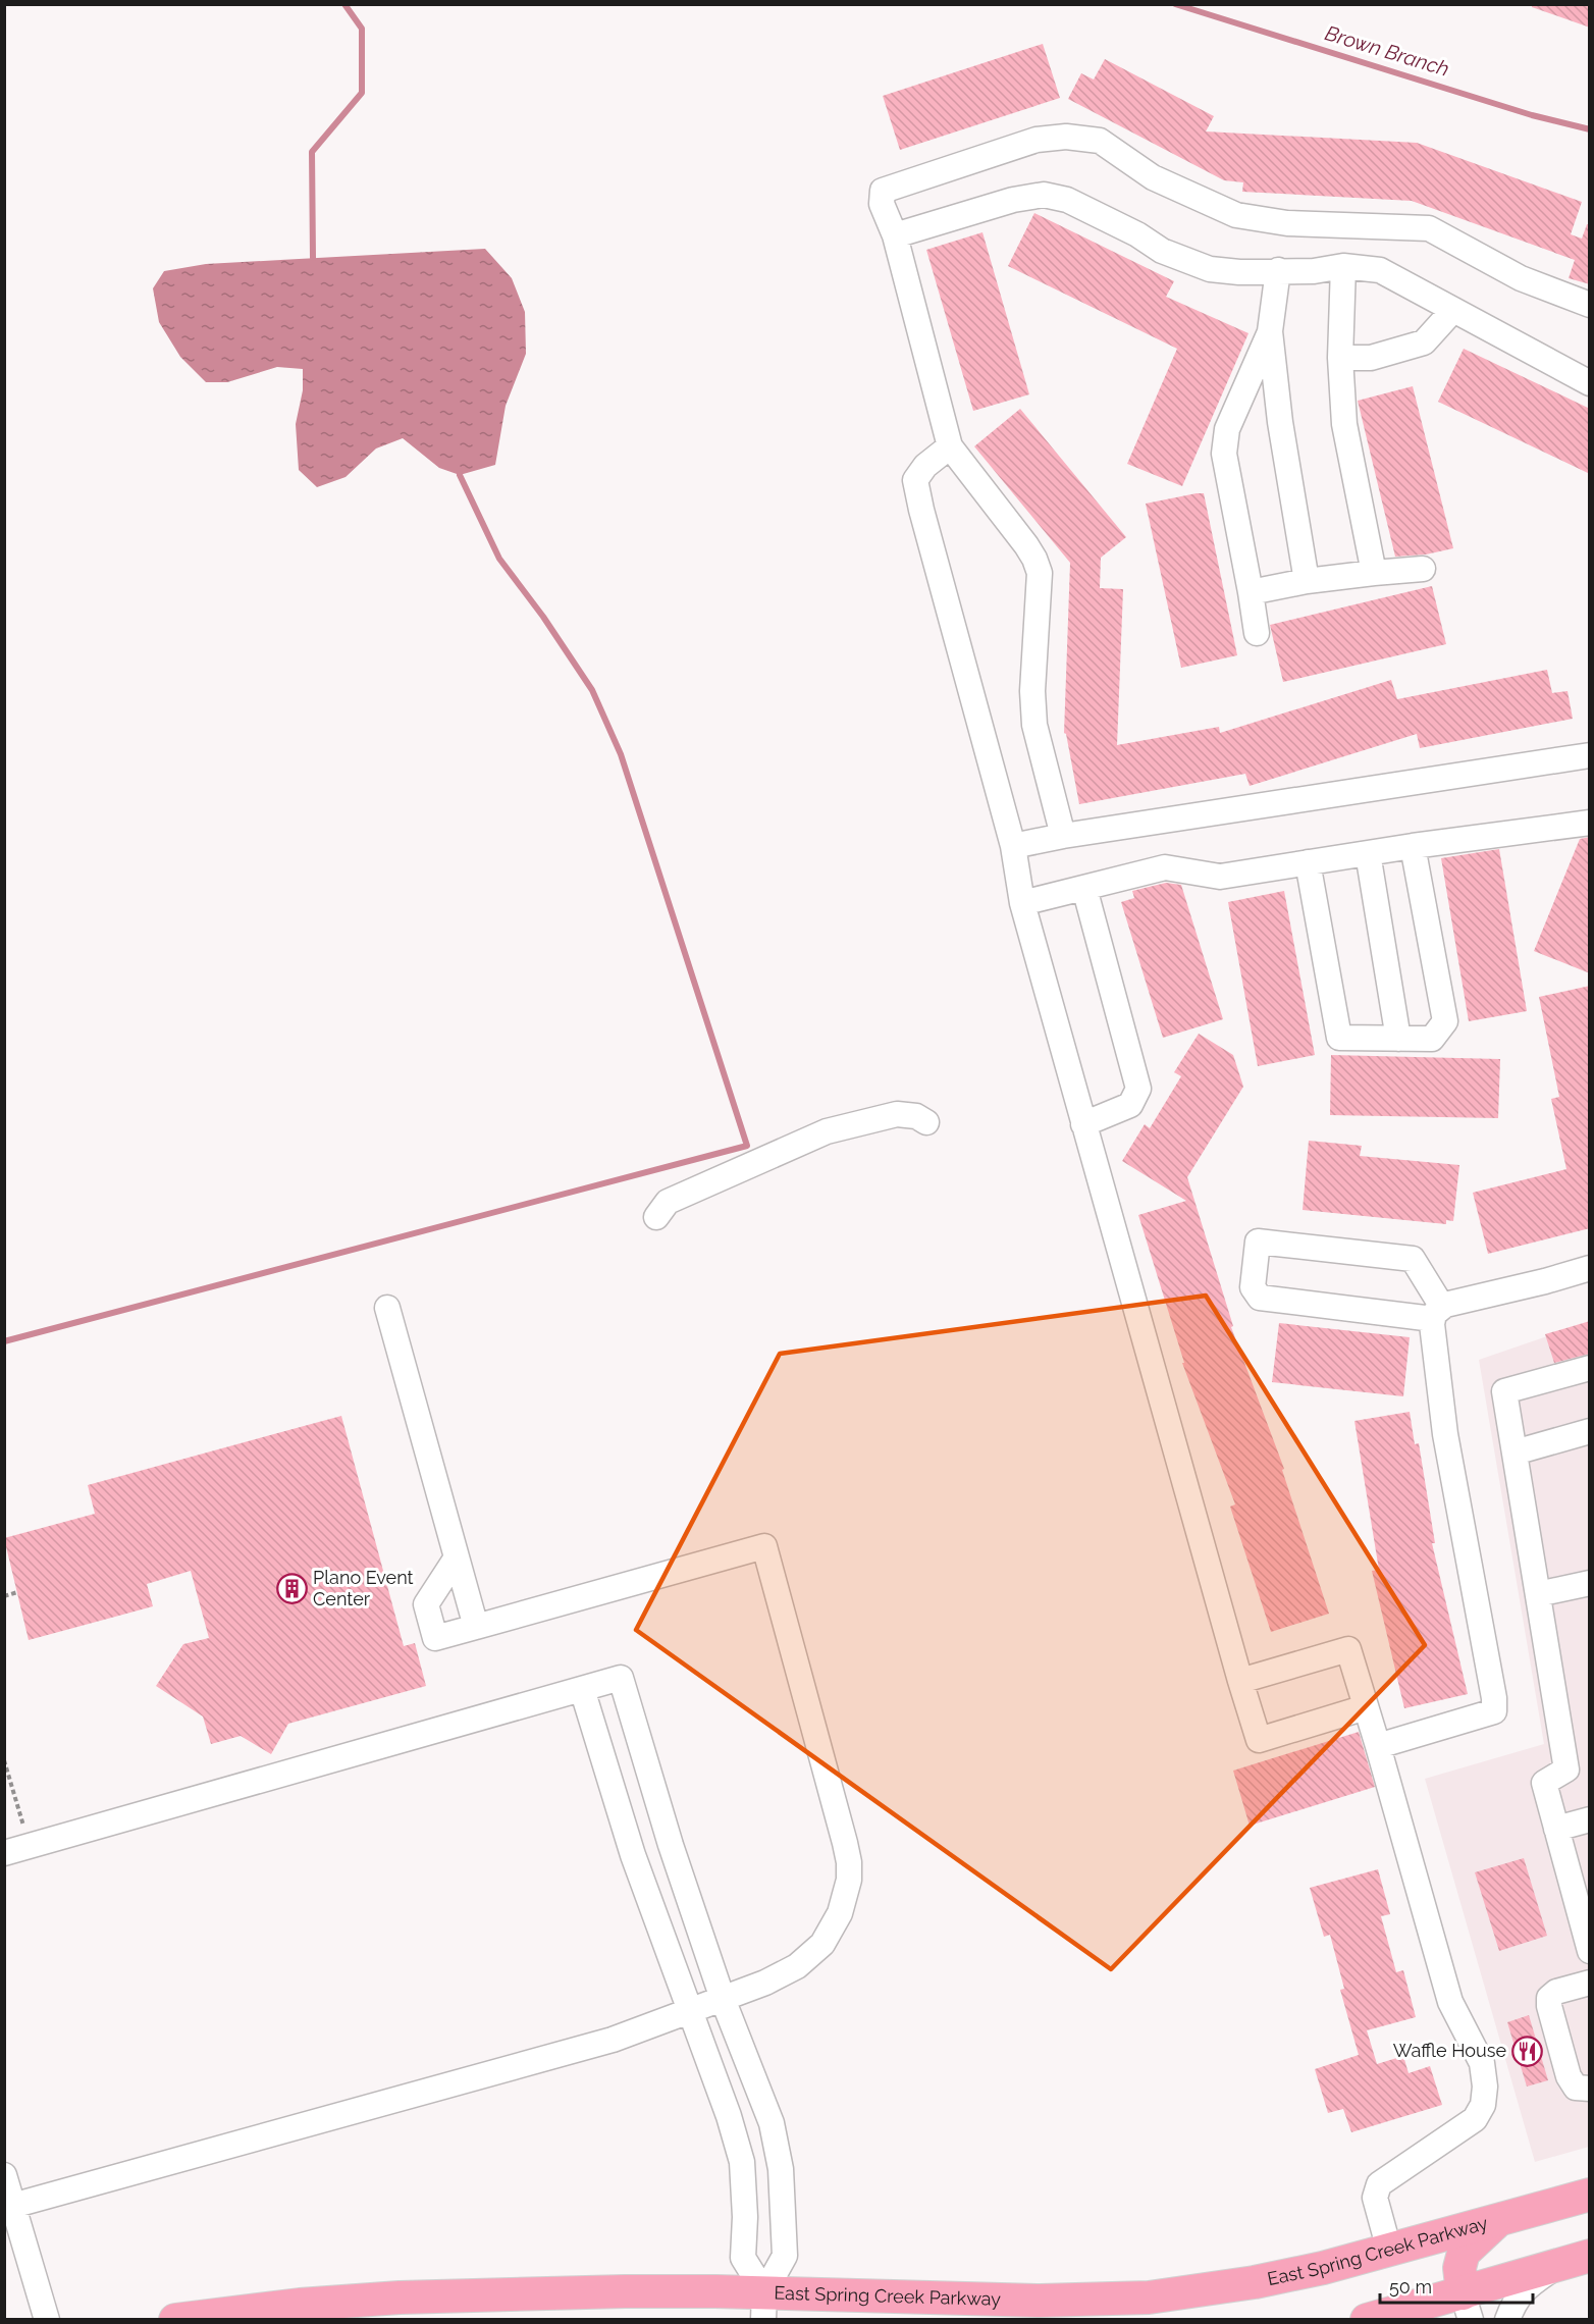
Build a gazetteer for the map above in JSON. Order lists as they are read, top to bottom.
{
  "streets": {
    "main road": ["East Spring Creek Parkway"]
  },
  "water": ["Brown Branch"],
  "places": {
    "building": ["Plano Event Center"],
    "restaurant": ["Waffle House"]
  },
  "scale_bar": "50 m"
}
